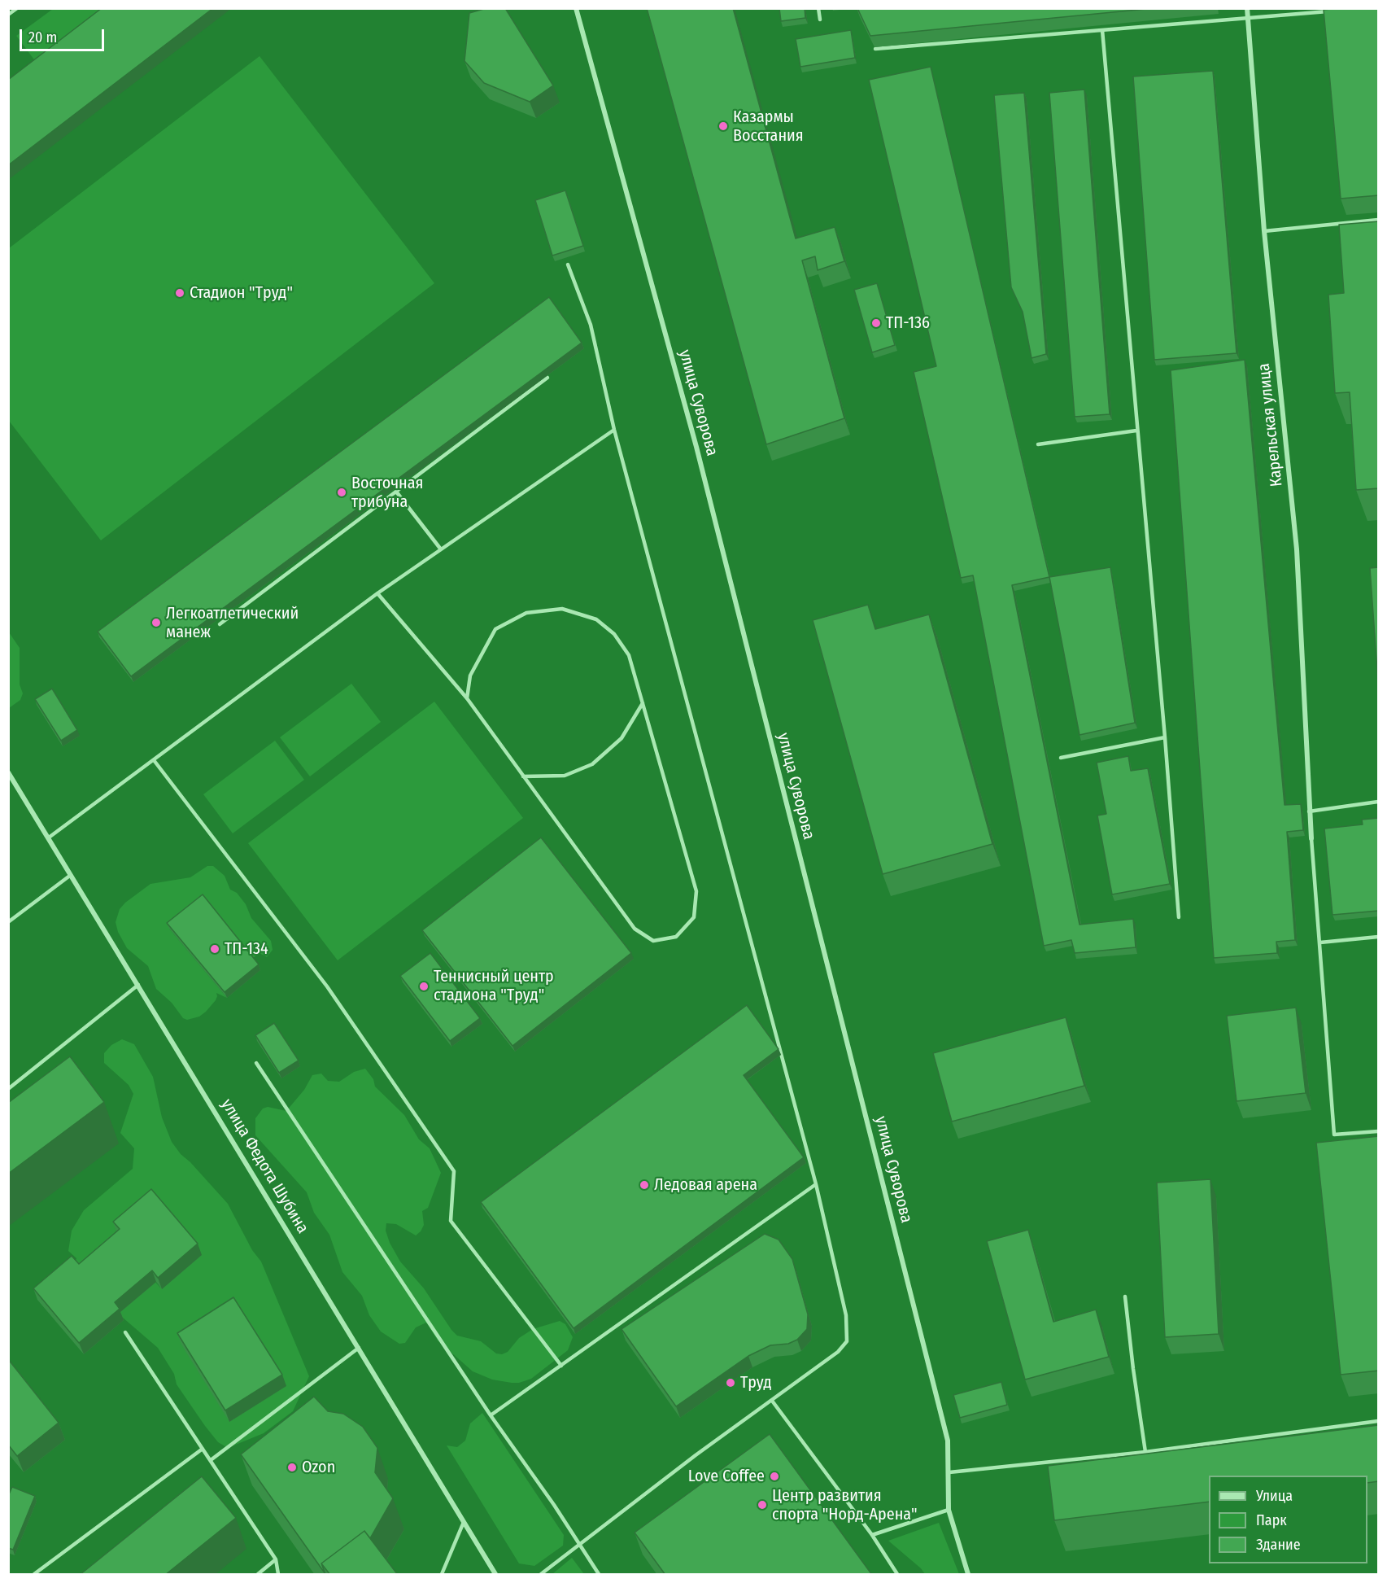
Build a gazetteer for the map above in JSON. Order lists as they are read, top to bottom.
{
  "streets": {
    "street": ["улица Суворова", "Карельская улица", "улица Федота Шубина"]
  },
  "places": [
    "Казармы Восстания",
    "Стадион \"Труд\"",
    "ТП-136",
    "Восточная трибуна",
    "Легкоатлетический манеж",
    "ТП-134",
    "Теннисный центр стадиона \"Труд\"",
    "Ледовая арена",
    "Труд",
    "Ozon",
    "Love Coffee",
    "Центр развития спорта \"Норд-Арена\""
  ],
  "legend": ["Улица", "Парк", "Здание"],
  "scale_bar": "20 m"
}
